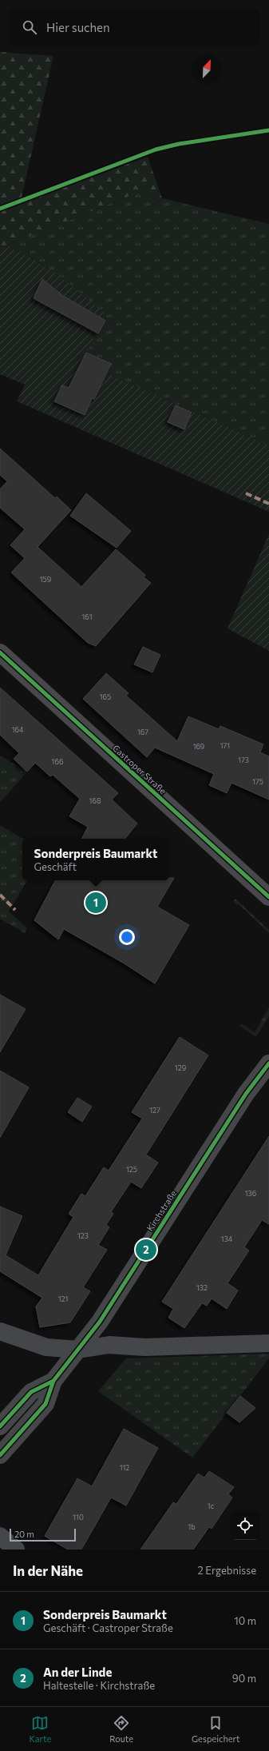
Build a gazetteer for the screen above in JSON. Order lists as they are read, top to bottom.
{
  "streets": {
    "main road": ["Castroper Straße"],
    "street": ["Kirchstraße"]
  },
  "house_numbers": [
    "159",
    "161",
    "165",
    "164",
    "167",
    "171",
    "169",
    "173",
    "166",
    "175",
    "168",
    "129",
    "127",
    "125",
    "136",
    "123",
    "134",
    "132",
    "121",
    "112",
    "1c",
    "110",
    "1b"
  ],
  "scale_bar": "20 m",
  "north": "top right",
  "page": {
    "search": "Hier suchen",
    "popup": ["Sonderpreis Baumarkt", "Geschäft"],
    "pins": ["1", "2"],
    "scale": "20 m",
    "heading": ["In der Nähe", "2 Ergebnisse"],
    "list": [
      {
        "mark": "1",
        "name": "Sonderpreis Baumarkt",
        "note": "Geschäft · Castroper Straße",
        "value": "10 m"
      },
      {
        "mark": "2",
        "name": "An der Linde",
        "note": "Haltestelle · Kirchstraße",
        "value": "90 m"
      }
    ],
    "nav": ["Karte", "Route", "Gespeichert"]
  }
}
